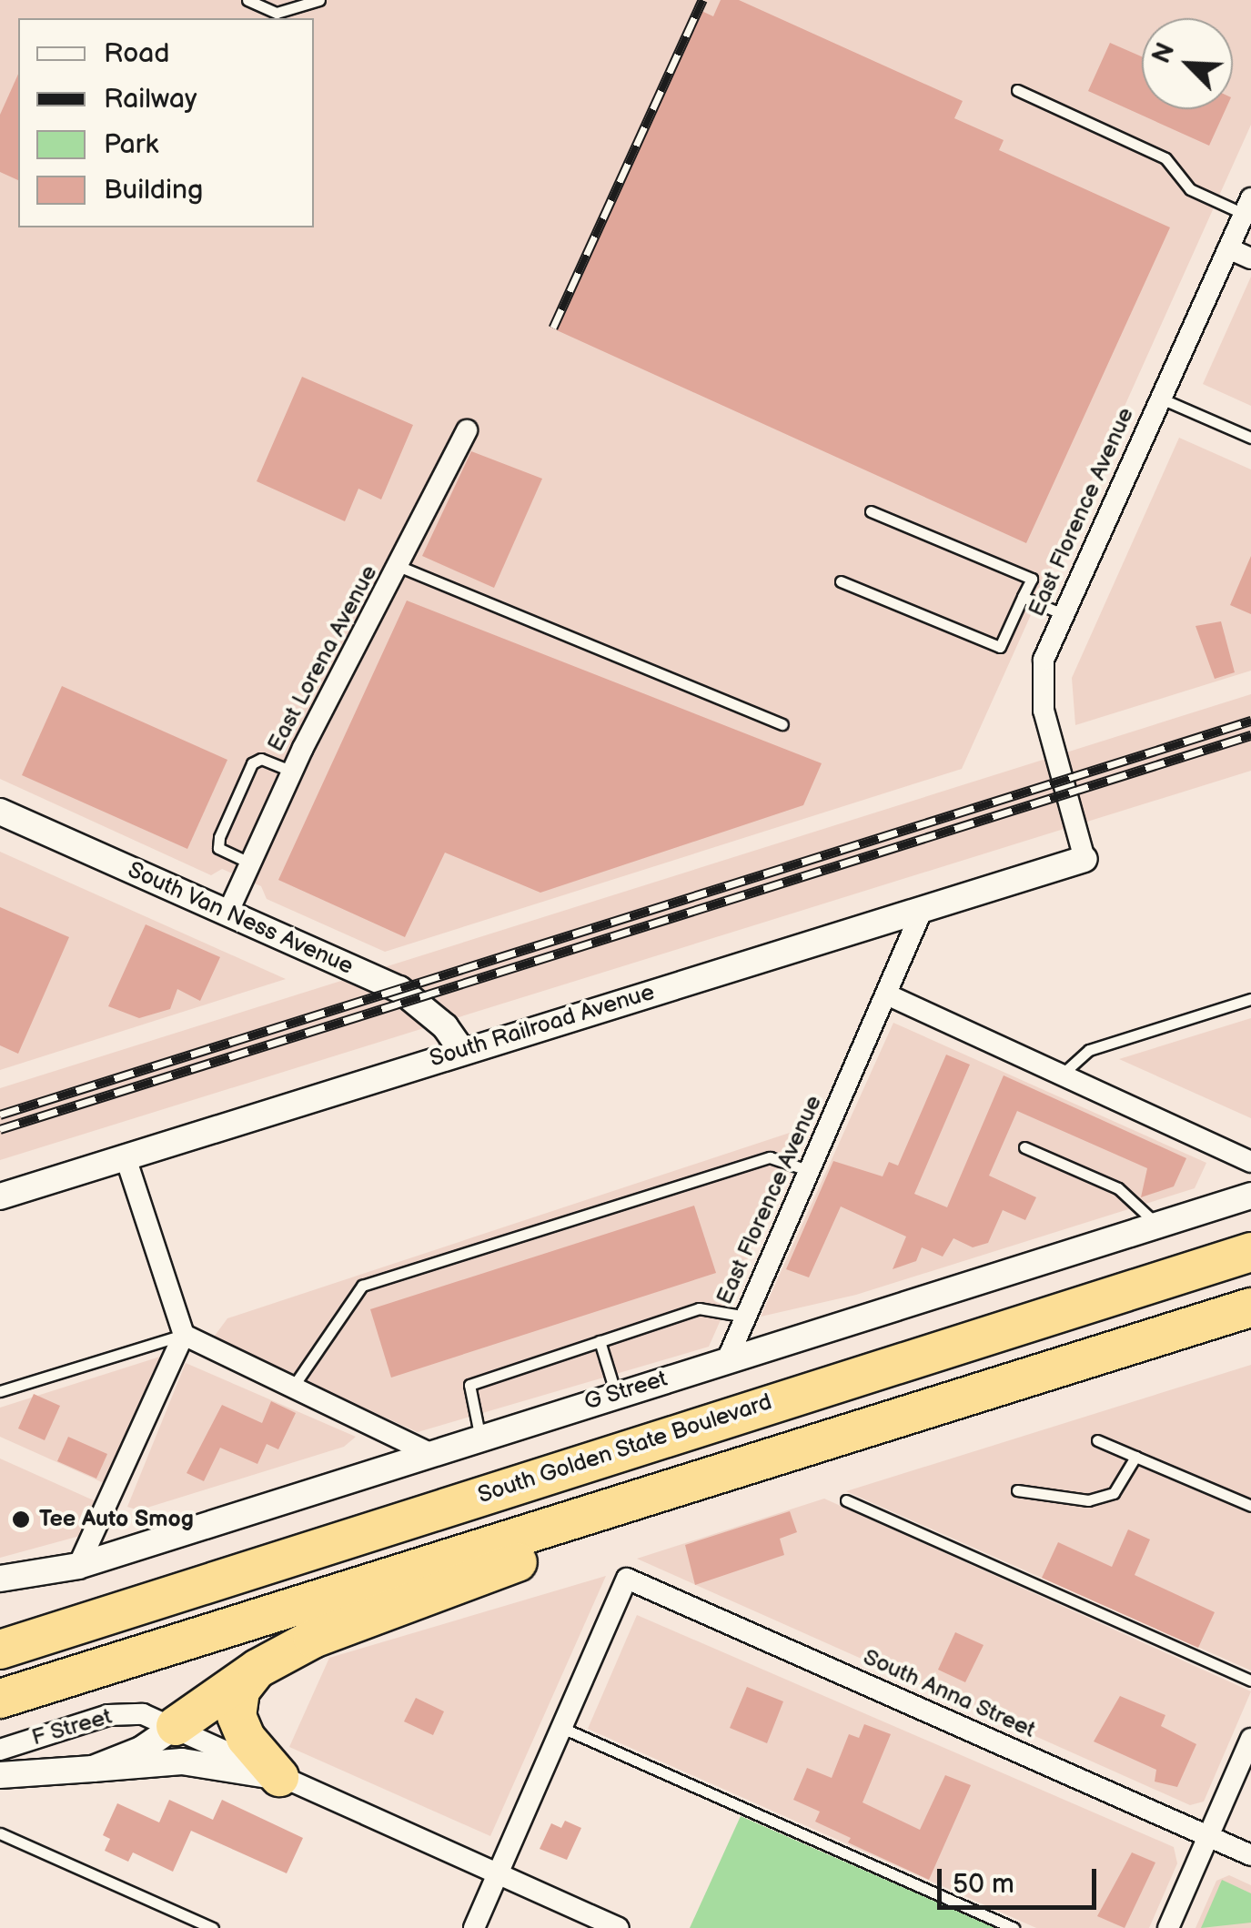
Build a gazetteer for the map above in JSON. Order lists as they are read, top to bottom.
{
  "streets": {
    "highway": ["South Golden State Boulevard"],
    "street": [
      "East Florence Avenue",
      "East Lorena Avenue",
      "South Van Ness Avenue",
      "South Railroad Avenue",
      "G Street",
      "South Anna Street",
      "F Street"
    ]
  },
  "crossings": [
    ["East Florence Avenue", "South Railroad Avenue"],
    ["East Florence Avenue", "G Street"],
    ["East Lorena Avenue", "South Van Ness Avenue"],
    ["South Van Ness Avenue", "South Railroad Avenue"]
  ],
  "places": ["Tee Auto Smog"],
  "legend": [
    "Road",
    "Railway",
    "Park",
    "Building"
  ],
  "scale_bar": "50 m",
  "north": "top left"
}
